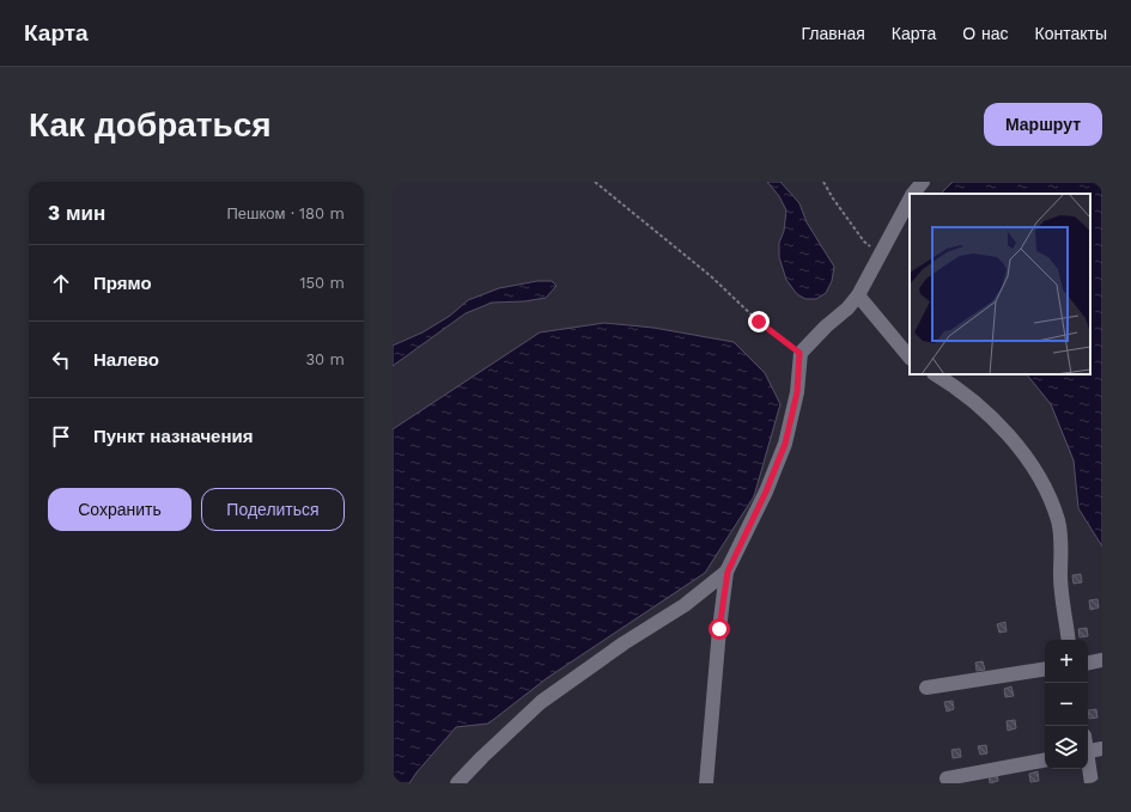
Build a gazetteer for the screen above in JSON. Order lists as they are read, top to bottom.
{
  "page": {
    "header": "Карта",
    "nav": [
      "Главная",
      "Карта",
      "О нас",
      "Контакты"
    ],
    "buttons": [
      "Маршрут",
      ["Сохранить", "Поделиться"]
    ],
    "title": "Как добраться",
    "heading": ["3 мин", "Пешком · 180 m"],
    "list": [
      ["Прямо", "150 m"],
      ["Налево", "30 m"],
      "Пункт назначения"
    ],
    "map_buttons": ["+", "−"]
  }
}
